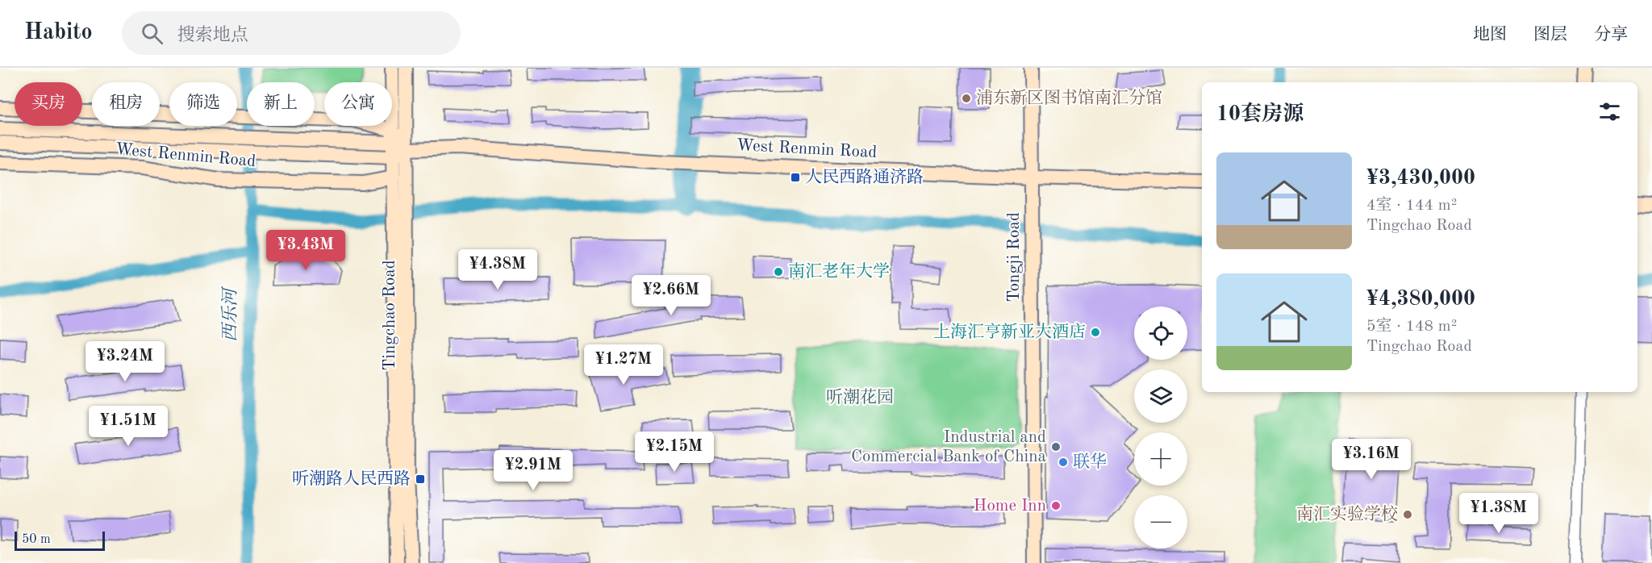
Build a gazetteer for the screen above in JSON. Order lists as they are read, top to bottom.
{
  "streets": {
    "street": ["West Renmin Road", "Tongji Road", "Tingchao Road"]
  },
  "crossings": [
    ["West Renmin Road", "Tongji Road"],
    ["West Renmin Road", "Tingchao Road"]
  ],
  "water": ["西乐河"],
  "parks": ["听潮花园"],
  "places": {
    "other": [
      "浦东新区图书馆南汇分馆",
      "南汇老年大学",
      "上海汇亨新亚大酒店",
      "Industrial and Commercial Bank of China",
      "联华",
      "Home Inn",
      "南汇实验学校"
    ],
    "transit": ["人民西路通济路", "听潮路人民西路"]
  },
  "scale_bar": "50 m",
  "page": {
    "header": "Habito",
    "search": "搜索地点",
    "nav": ["地图", "图层", "分享"],
    "chip": [
      "买房",
      "租房",
      "筛选",
      "新上",
      "公寓"
    ],
    "heading": "10套房源",
    "list": [
      {
        "name": "¥3,430,000",
        "note": "4室 · 144 m² · Tingchao Road"
      },
      {
        "name": "¥4,380,000",
        "note": "5室 · 148 m² · Tingchao Road"
      }
    ],
    "price": [
      "¥3.43M",
      "¥4.38M",
      "¥2.66M",
      "¥3.24M",
      "¥1.27M",
      "¥1.51M",
      "¥2.15M",
      "¥3.16M",
      "¥2.91M",
      "¥1.38M"
    ],
    "map_buttons": ["+", "−"],
    "scale": "50 m"
  }
}
